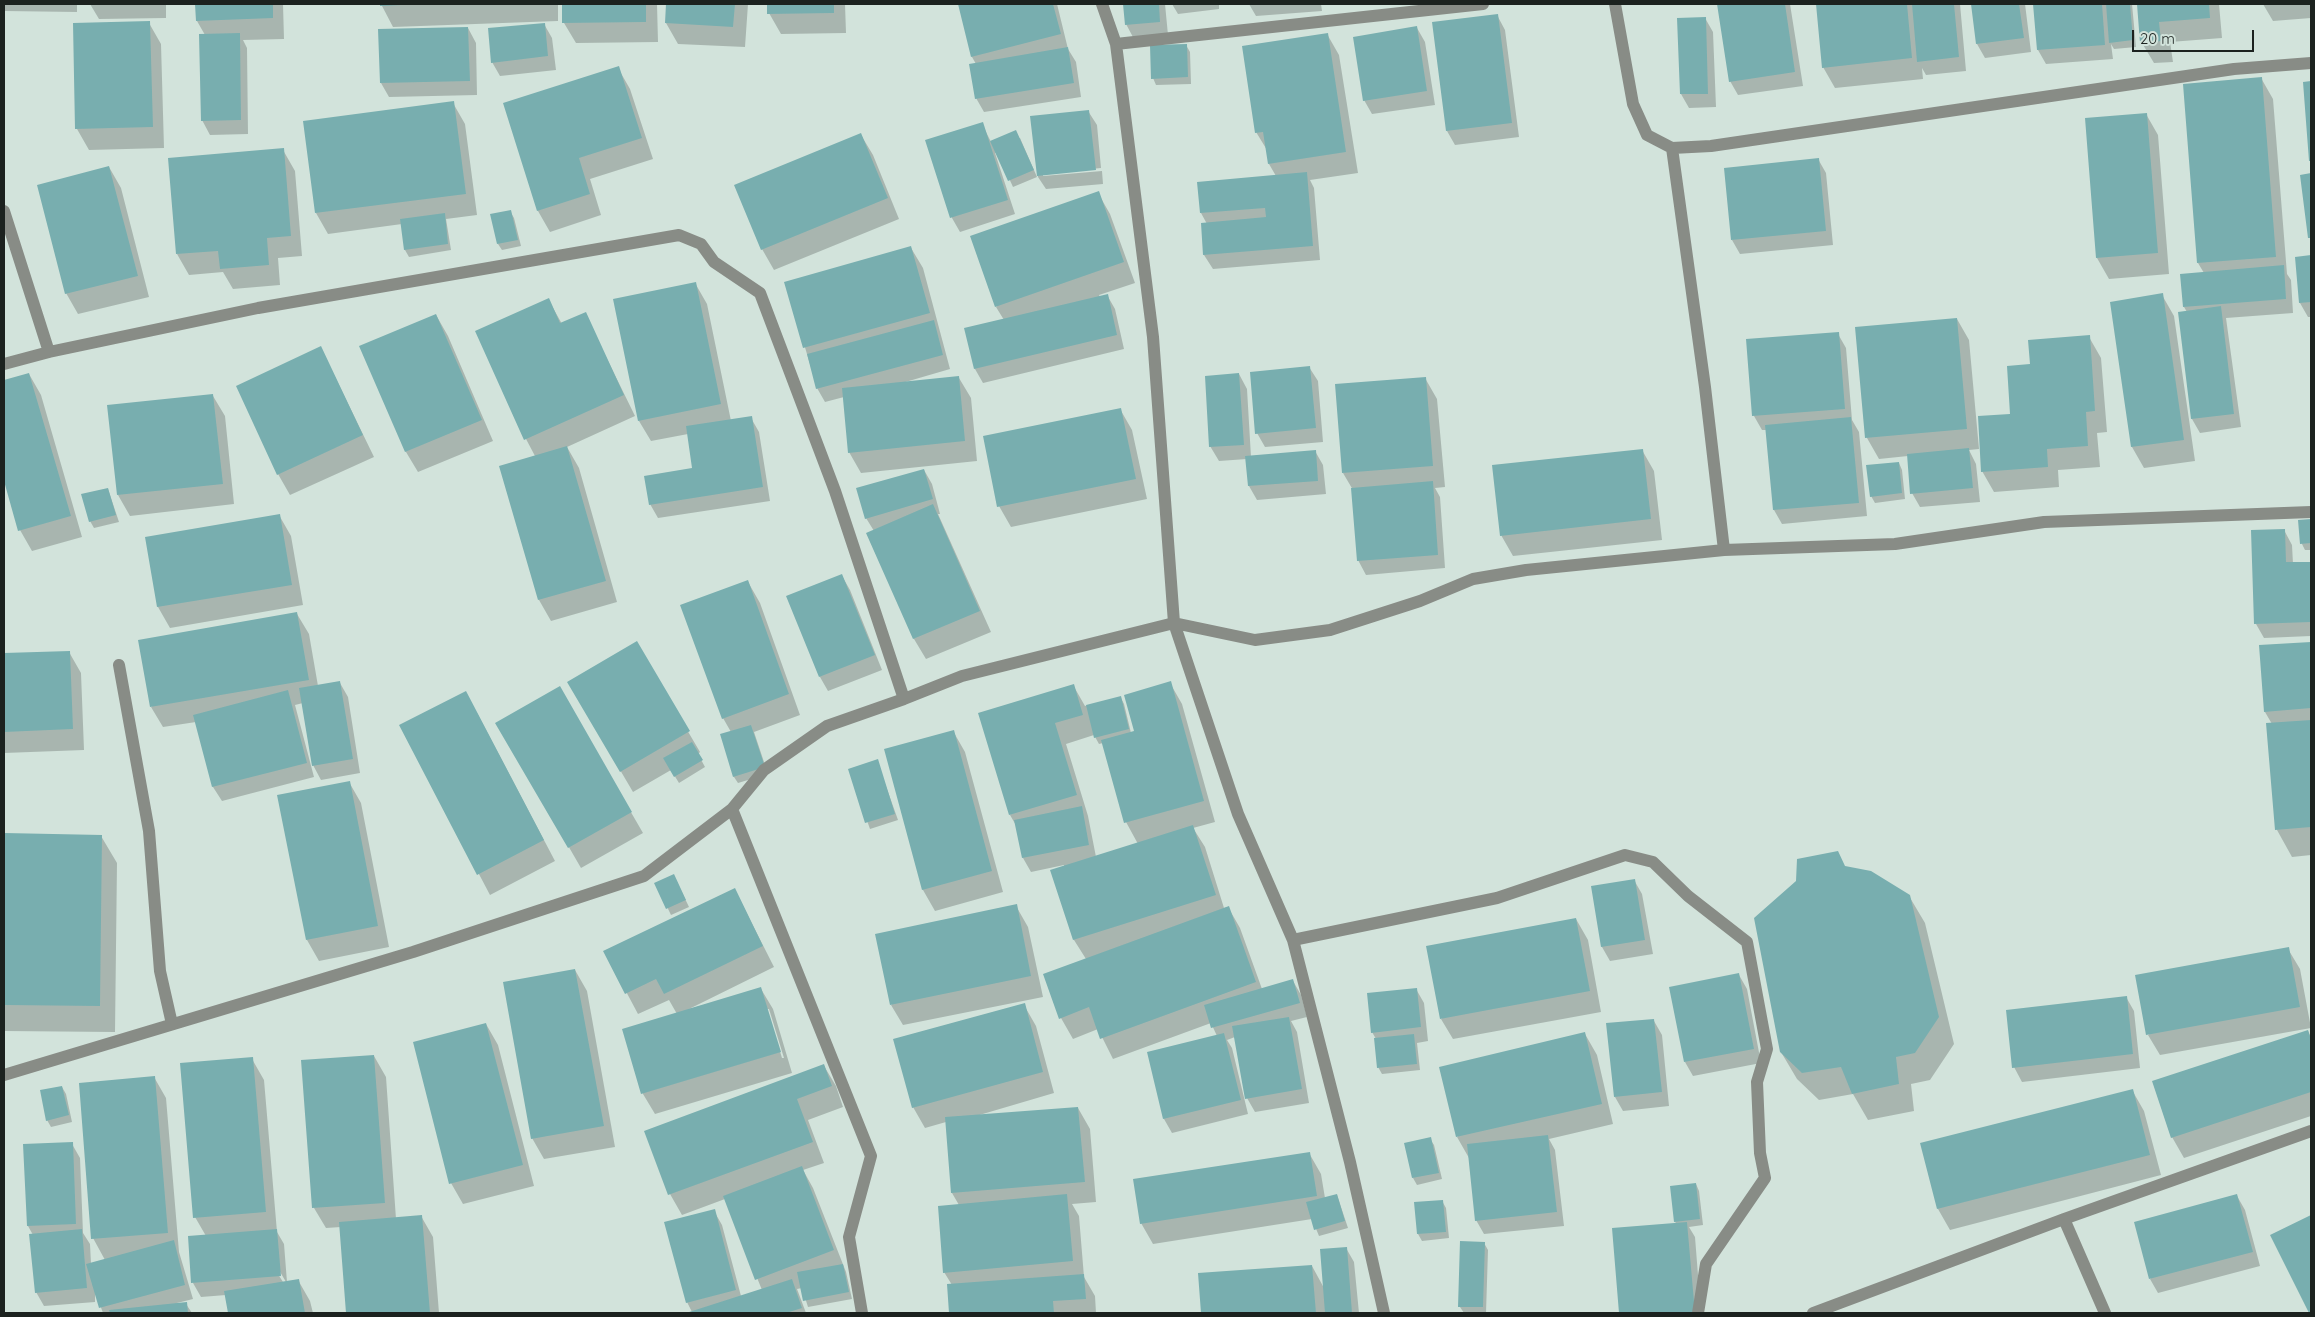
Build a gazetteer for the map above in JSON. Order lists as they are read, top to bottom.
{
  "scale_bar": "20 m"
}
